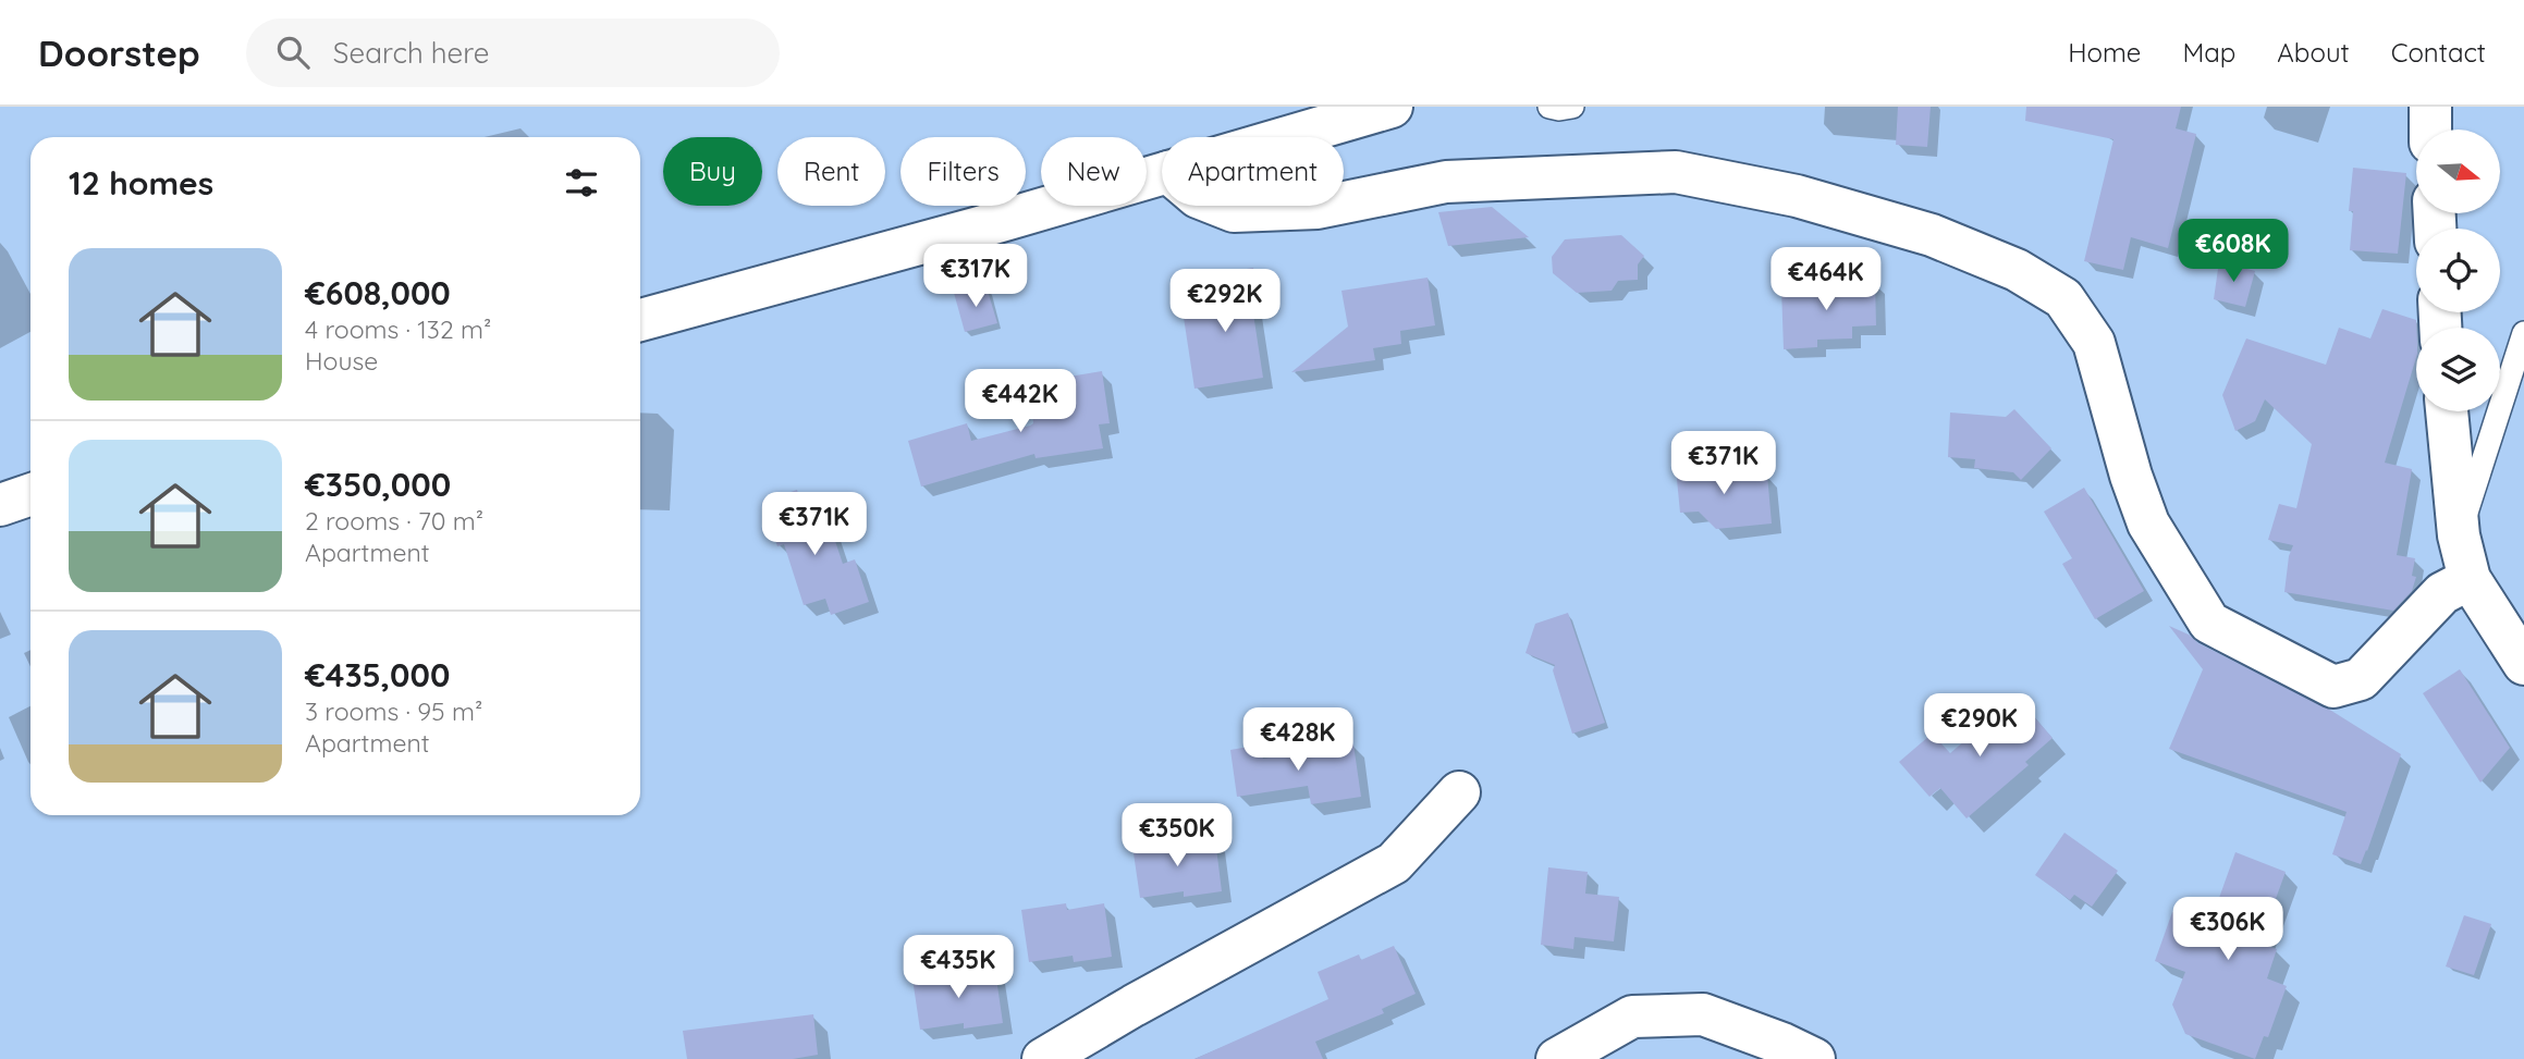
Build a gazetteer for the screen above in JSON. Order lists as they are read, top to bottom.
{
  "north": "right",
  "page": {
    "header": "Doorstep",
    "search": "Search here",
    "nav": [
      "Home",
      "Map",
      "About",
      "Contact"
    ],
    "chip": [
      "Buy",
      "Rent",
      "Filters",
      "New",
      "Apartment"
    ],
    "heading": "12 homes",
    "price": [
      "€608K",
      "€317K",
      "€464K",
      "€292K",
      "€442K",
      "€371K",
      "€371K",
      "€290K",
      "€428K",
      "€350K",
      "€306K",
      "€435K"
    ],
    "list": [
      {
        "name": "€608,000",
        "note": "4 rooms · 132 m² · House"
      },
      {
        "name": "€350,000",
        "note": "2 rooms · 70 m² · Apartment"
      },
      {
        "name": "€435,000",
        "note": "3 rooms · 95 m² · Apartment"
      }
    ]
  }
}
